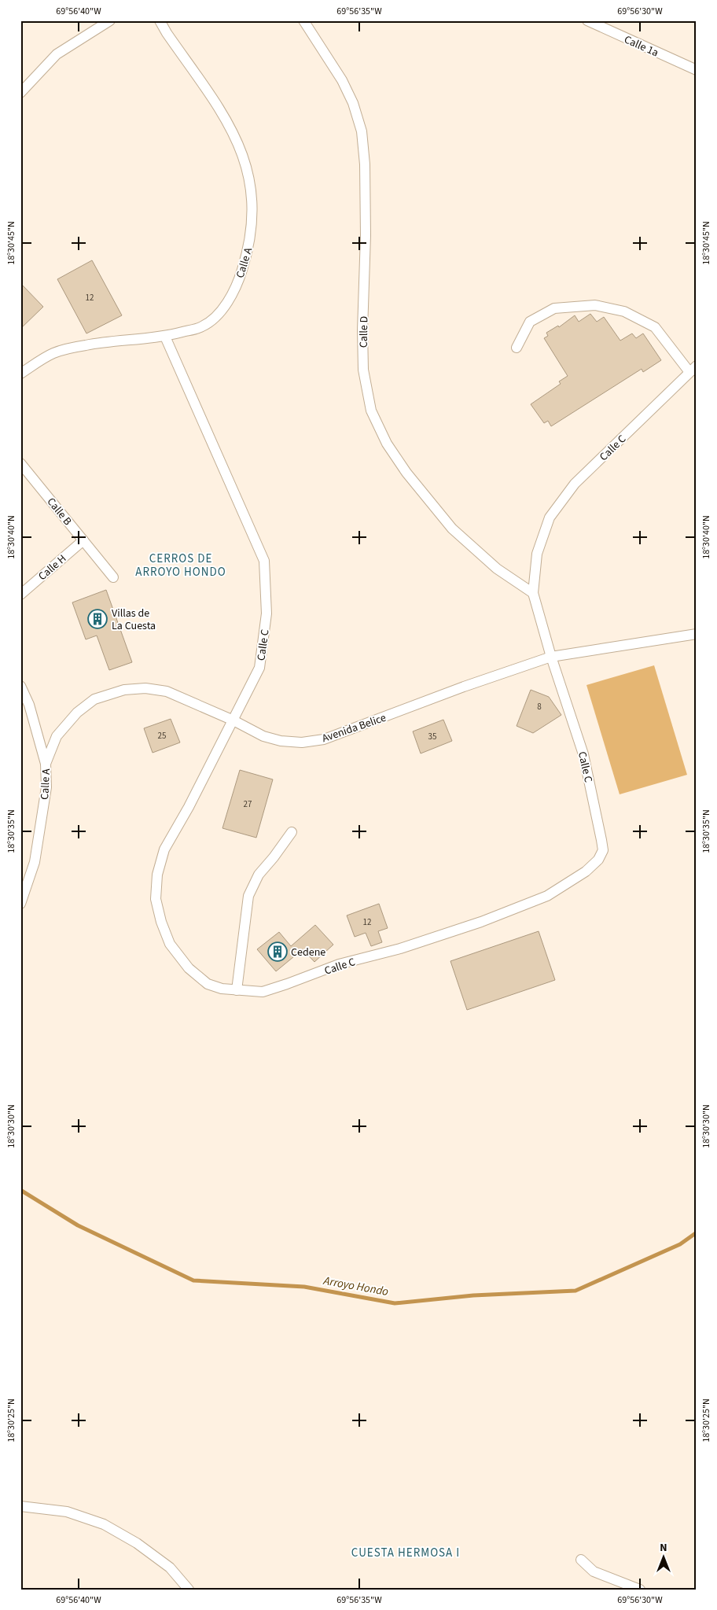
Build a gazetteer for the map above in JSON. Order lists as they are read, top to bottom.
{
  "streets": {
    "street": [
      "Calle 1a",
      "Calle A",
      "Calle D",
      "Calle C",
      "Calle B",
      "Calle H",
      "Avenida Belice"
    ]
  },
  "crossings": [
    ["Calle A", "Calle C"],
    ["Calle A", "Avenida Belice"],
    ["Calle D", "Calle C"],
    ["Calle C", "Avenida Belice"],
    ["Calle B", "Calle H"]
  ],
  "districts": ["CERROS DE ARROYO HONDO", "CUESTA HERMOSA I"],
  "water": ["Arroyo Hondo"],
  "places": {
    "building": ["Villas de La Cuesta", "Cedene"]
  },
  "house_numbers": [
    "12",
    "8",
    "25",
    "35",
    "27",
    "12"
  ],
  "north": "top",
  "coordinates": [
    "69°56'40\"W",
    "69°56'35\"W",
    "69°56'30\"W",
    "18°30'45\"N",
    "18°30'40\"N",
    "18°30'35\"N",
    "18°30'30\"N",
    "18°30'25\"N"
  ]
}
